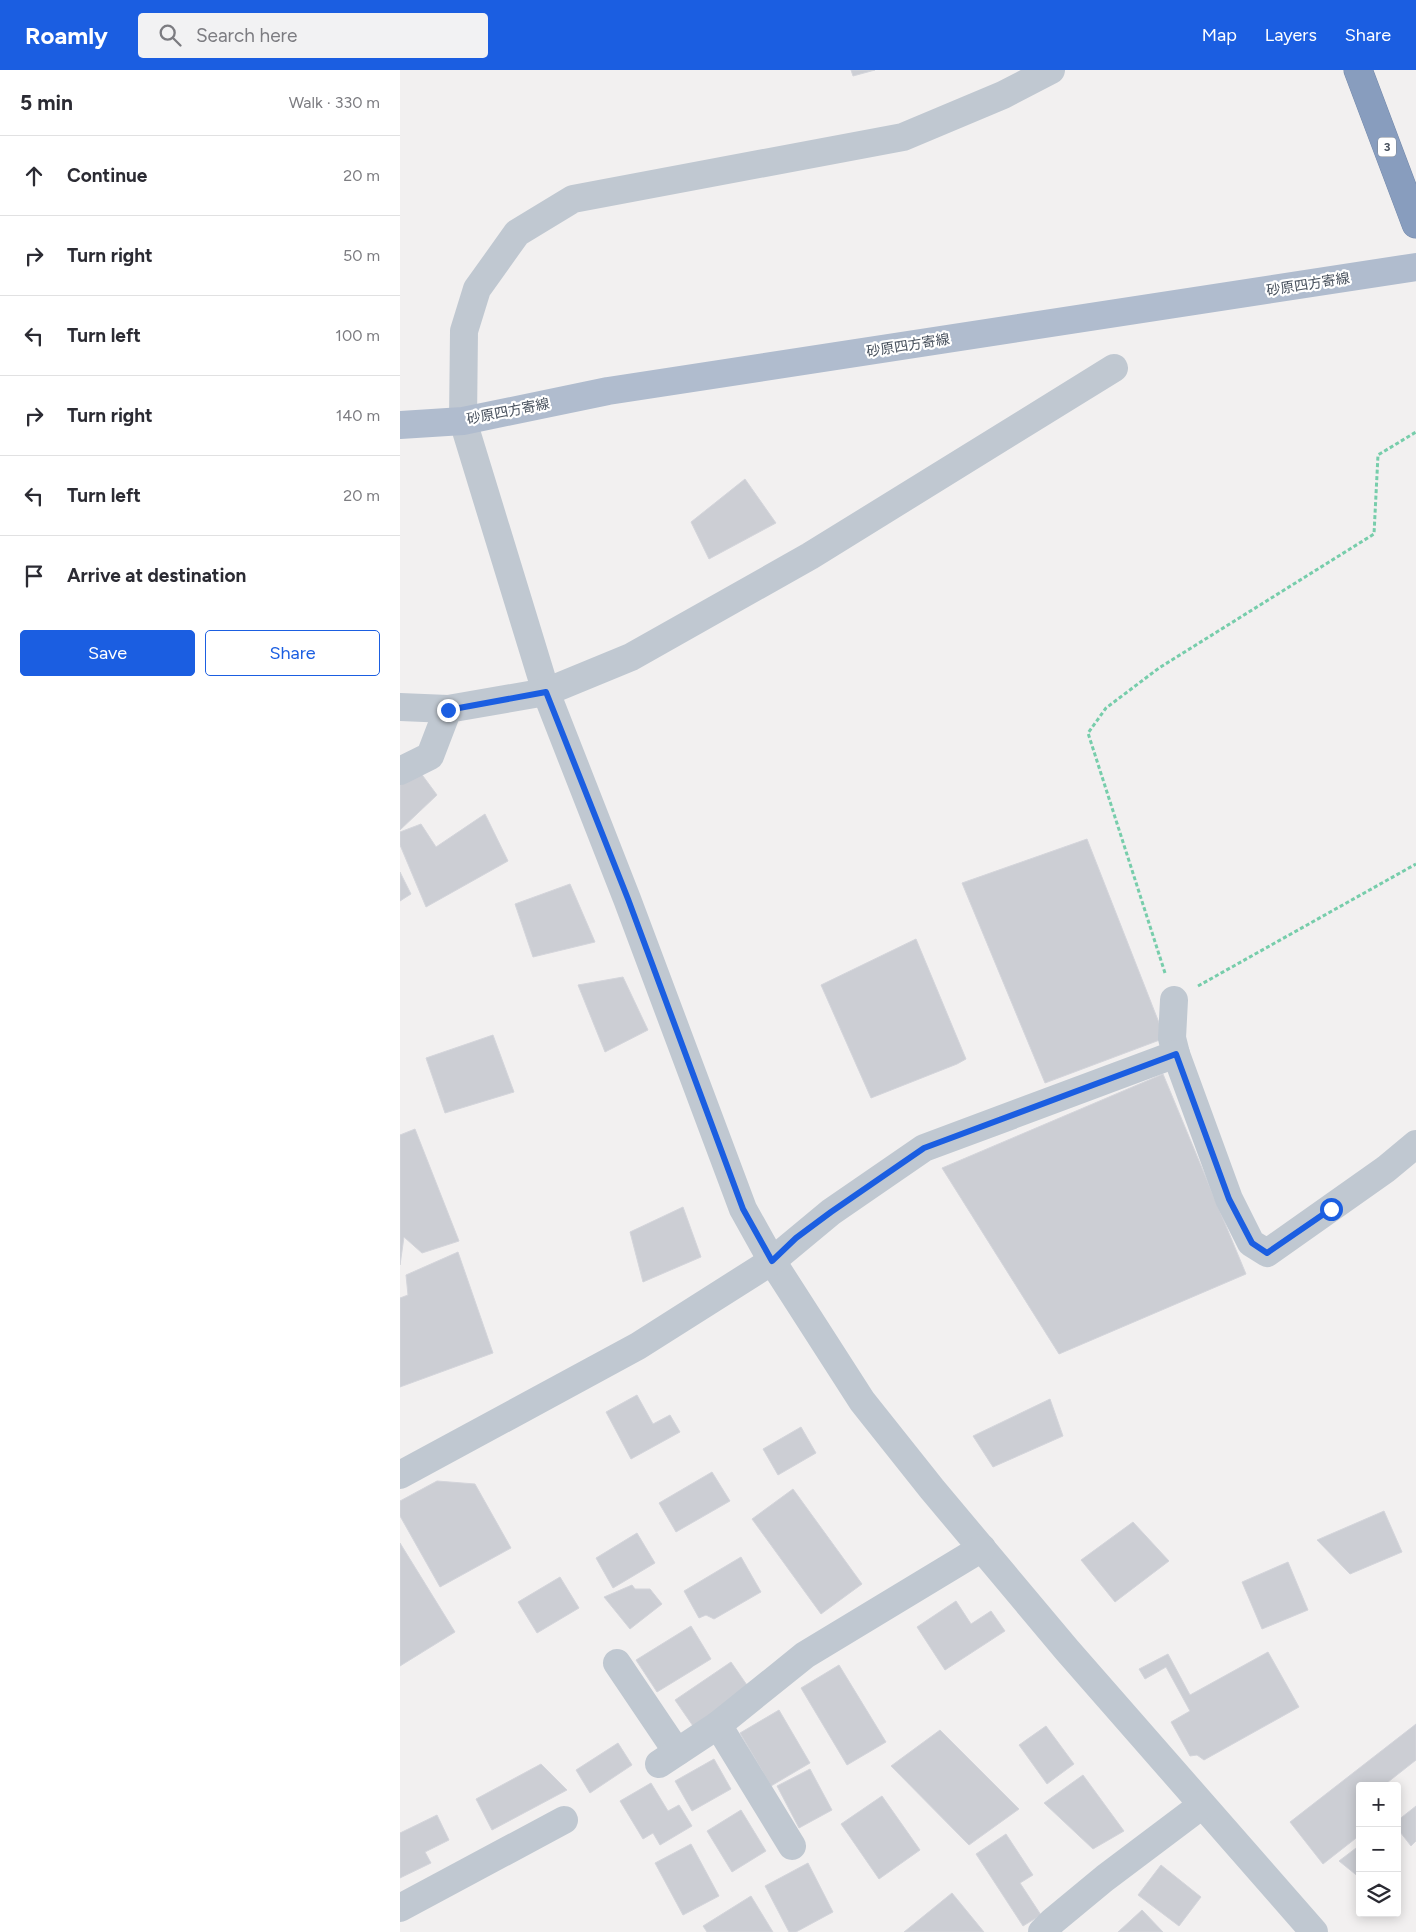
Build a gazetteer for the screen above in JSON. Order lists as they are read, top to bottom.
{
  "streets": {
    "highway": ["3"],
    "main road": ["砂原四方寄線"]
  },
  "page": {
    "header": "Roamly",
    "search": "Search here",
    "nav": ["Map", "Layers", "Share"],
    "heading": ["5 min", "Walk · 330 m"],
    "list": [
      ["Continue", "20 m"],
      ["Turn right", "50 m"],
      ["Turn left", "100 m"],
      ["Turn right", "140 m"],
      ["Turn left", "20 m"],
      "Arrive at destination"
    ],
    "buttons": ["Save", "Share"],
    "map_buttons": ["+", "−"]
  }
}
